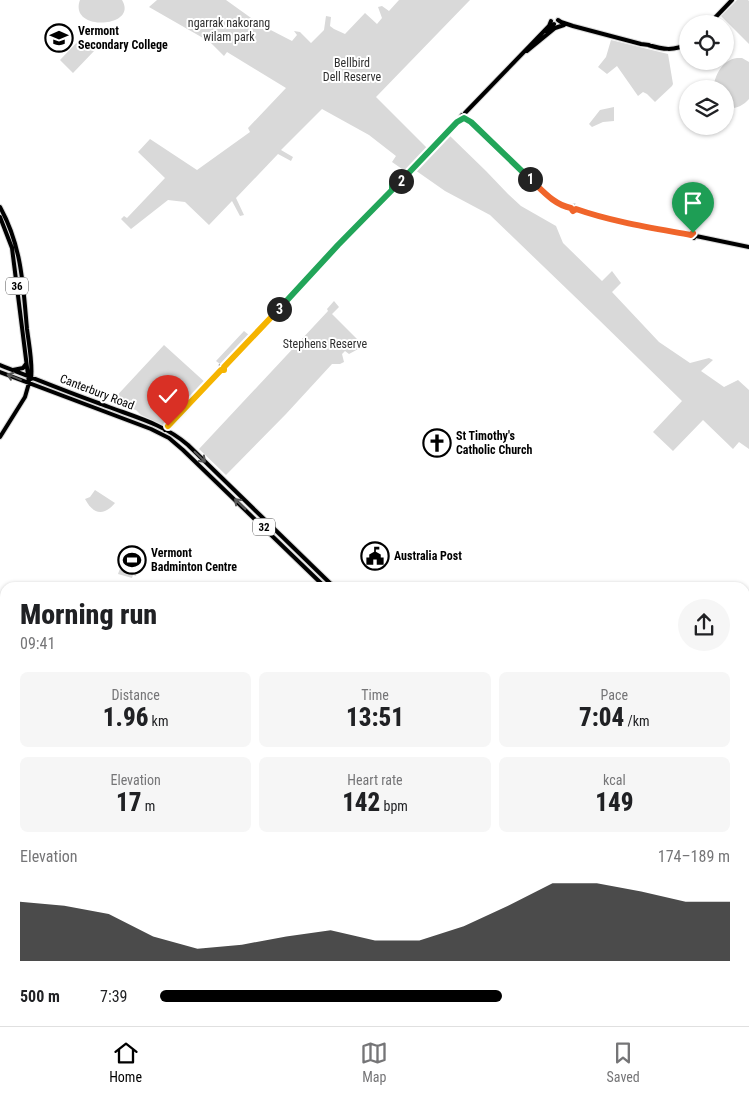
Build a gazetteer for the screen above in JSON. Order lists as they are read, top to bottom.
{
  "streets": {
    "main road": ["36", "Canterbury Road", "32"]
  },
  "crossings": [
    ["36", "Canterbury Road"]
  ],
  "parks": ["ngarrak nakorang wilam park", "Bellbird Dell Reserve", "Stephens Reserve"],
  "places": {
    "school or university": ["Vermont Secondary College"],
    "church": ["St Timothy's Catholic Church"],
    "public building": ["Australia Post"],
    "sports": ["Vermont Badminton Centre"]
  },
  "page": {
    "pins": ["1", "2", "3"],
    "heading": ["Morning run", "09:41"],
    "stats": [
      ["Distance", "1.96 km"],
      ["Time", "13:51"],
      ["Pace", "7:04 /km"],
      ["Elevation", "17 m"],
      ["Heart rate", "142 bpm"],
      ["kcal", "149"]
    ],
    "chart": ["Elevation", "174–189 m"],
    "list": [
      {
        "name": "500 m",
        "note": "7:39"
      }
    ],
    "tabs": ["Home", "Map", "Saved"]
  }
}
